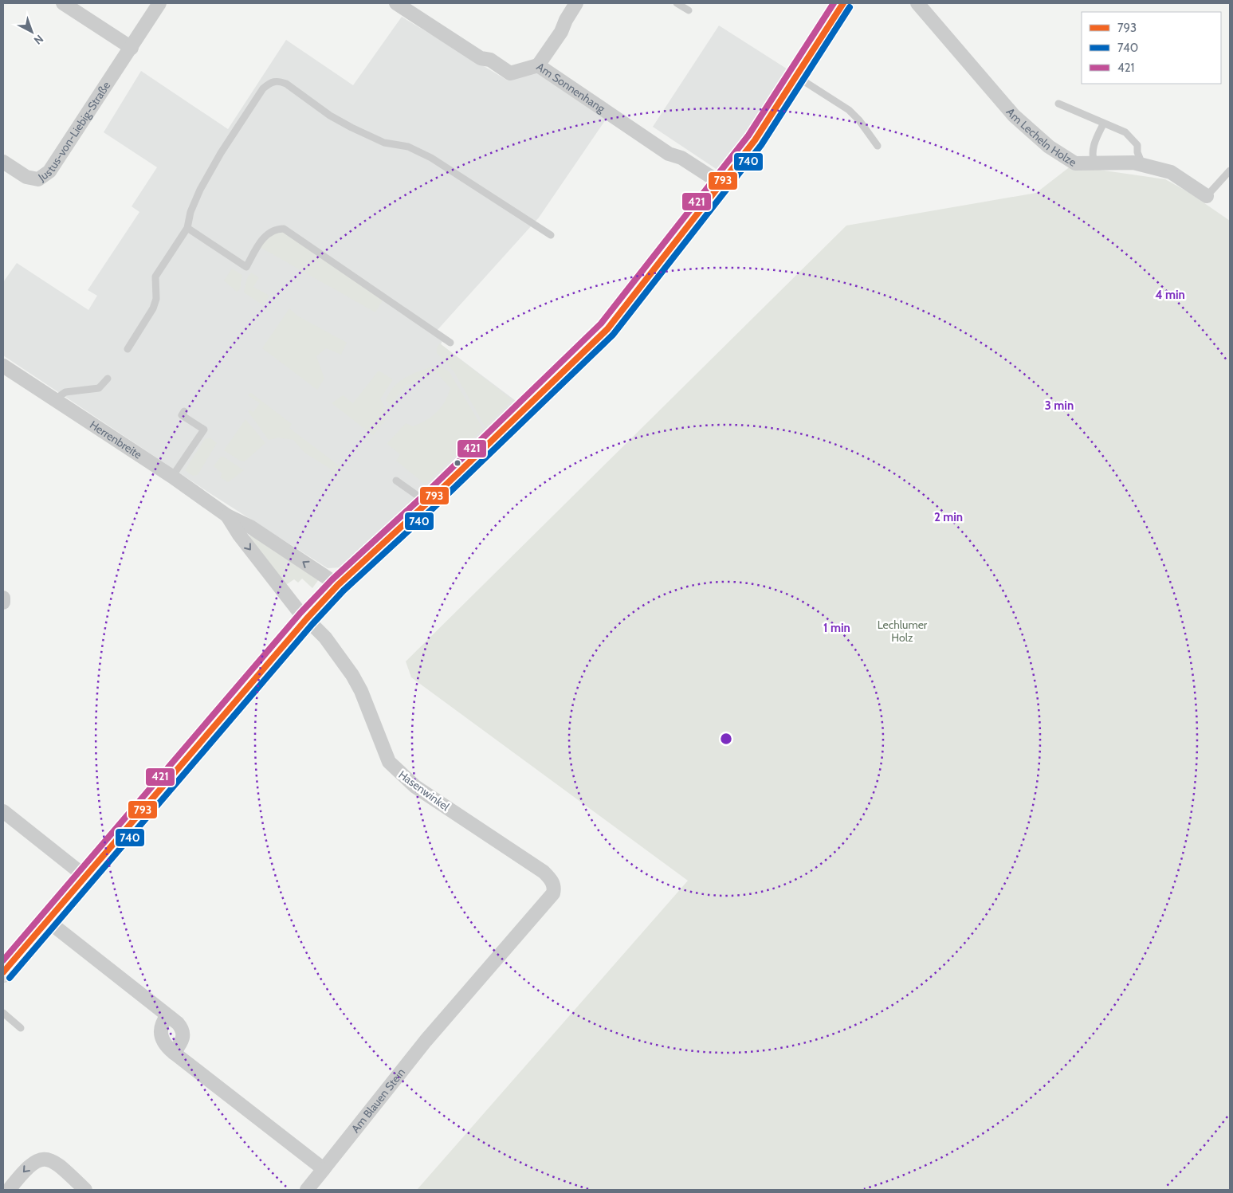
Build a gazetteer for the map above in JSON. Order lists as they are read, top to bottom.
{
  "streets": {
    "street": [
      "Am Sonnenhang",
      "Justus-von-Liebig-Straße",
      "Am Lecheln Holze",
      "Herrenbreite",
      "Hasenwinkel",
      "Am Blauen Stein"
    ]
  },
  "crossings": [
    ["Herrenbreite", "Hasenwinkel"],
    ["Hasenwinkel", "Am Blauen Stein"]
  ],
  "parks": ["Lechlumer Holz"],
  "lines": ["transit line 793", "transit line 421", "transit line 740"],
  "legend": ["793", "740", "421"],
  "north": "bottom right",
  "rings": [
    "4 min",
    "3 min",
    "2 min",
    "1 min"
  ]
}
